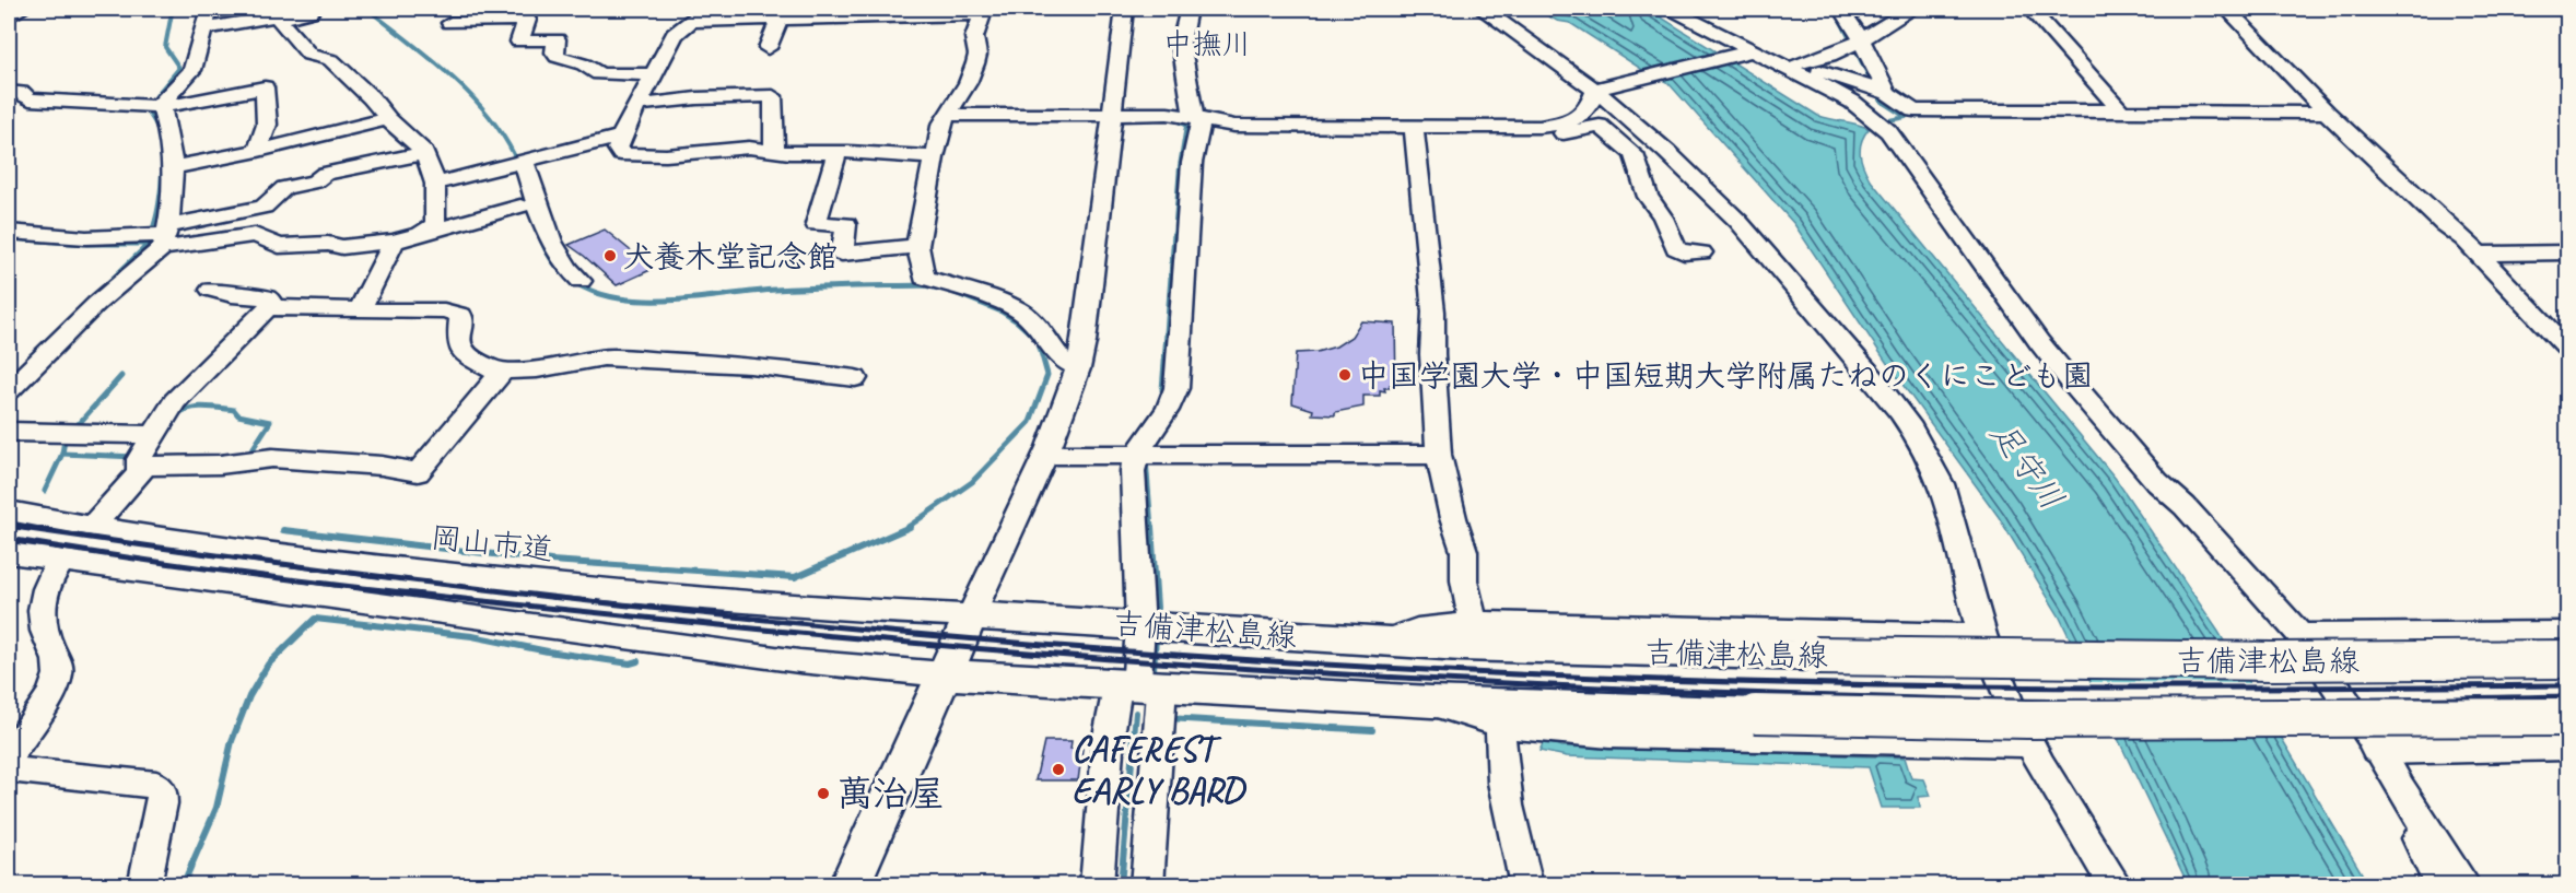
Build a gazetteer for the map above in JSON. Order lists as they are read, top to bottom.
{
  "streets": {
    "main road": ["吉備津松島線"],
    "street": ["岡山市道"]
  },
  "crossings": [
    ["岡山市道", "吉備津松島線"]
  ],
  "districts": ["中撫川"],
  "water": ["足守川"],
  "places": [
    "犬養木堂記念館",
    "中国学園大学・中国短期大学附属たねのくにこども園",
    "CAFEREST EARLY BARD",
    "萬治屋"
  ]
}
